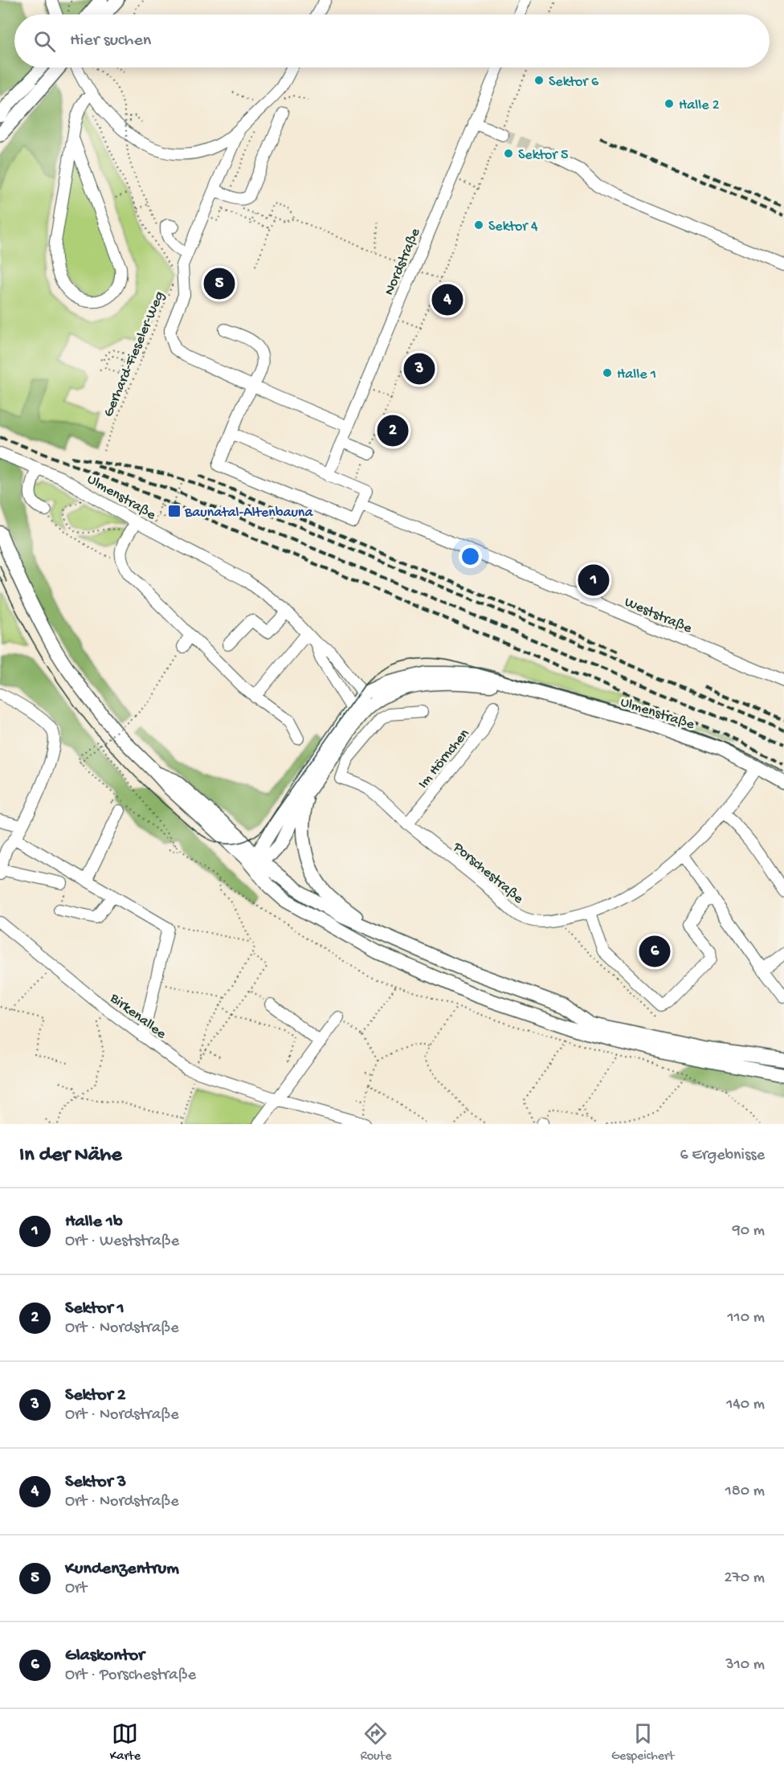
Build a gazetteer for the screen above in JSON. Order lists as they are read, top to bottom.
{
  "streets": {
    "main road": ["Ulmenstraße"],
    "street": [
      "Nordstraße",
      "Weststraße",
      "Im Hörnchen",
      "Porschestraße",
      "Birkenallee"
    ],
    "path": ["Gerhard-Fieseler-Weg"]
  },
  "crossings": [
    ["Ulmenstraße", "Porschestraße"],
    ["Im Hörnchen", "Porschestraße"]
  ],
  "places": {
    "other": [
      "Sektor 6",
      "Halle 2",
      "Sektor 5",
      "Sektor 4",
      "Halle 1"
    ],
    "transit": ["Baunatal-Altenbauna"]
  },
  "page": {
    "search": "Hier suchen",
    "pins": [
      "5",
      "4",
      "3",
      "2",
      "1",
      "6"
    ],
    "heading": ["In der Nähe", "6 Ergebnisse"],
    "list": [
      {
        "mark": "1",
        "name": "Halle 1b",
        "note": "Ort · Weststraße",
        "value": "90 m"
      },
      {
        "mark": "2",
        "name": "Sektor 1",
        "note": "Ort · Nordstraße",
        "value": "110 m"
      },
      {
        "mark": "3",
        "name": "Sektor 2",
        "note": "Ort · Nordstraße",
        "value": "140 m"
      },
      {
        "mark": "4",
        "name": "Sektor 3",
        "note": "Ort · Nordstraße",
        "value": "180 m"
      },
      {
        "mark": "5",
        "name": "Kundenzentrum",
        "note": "Ort",
        "value": "270 m"
      },
      {
        "mark": "6",
        "name": "Glaskontor",
        "note": "Ort · Porschestraße",
        "value": "310 m"
      }
    ],
    "nav": ["Karte", "Route", "Gespeichert"]
  }
}
